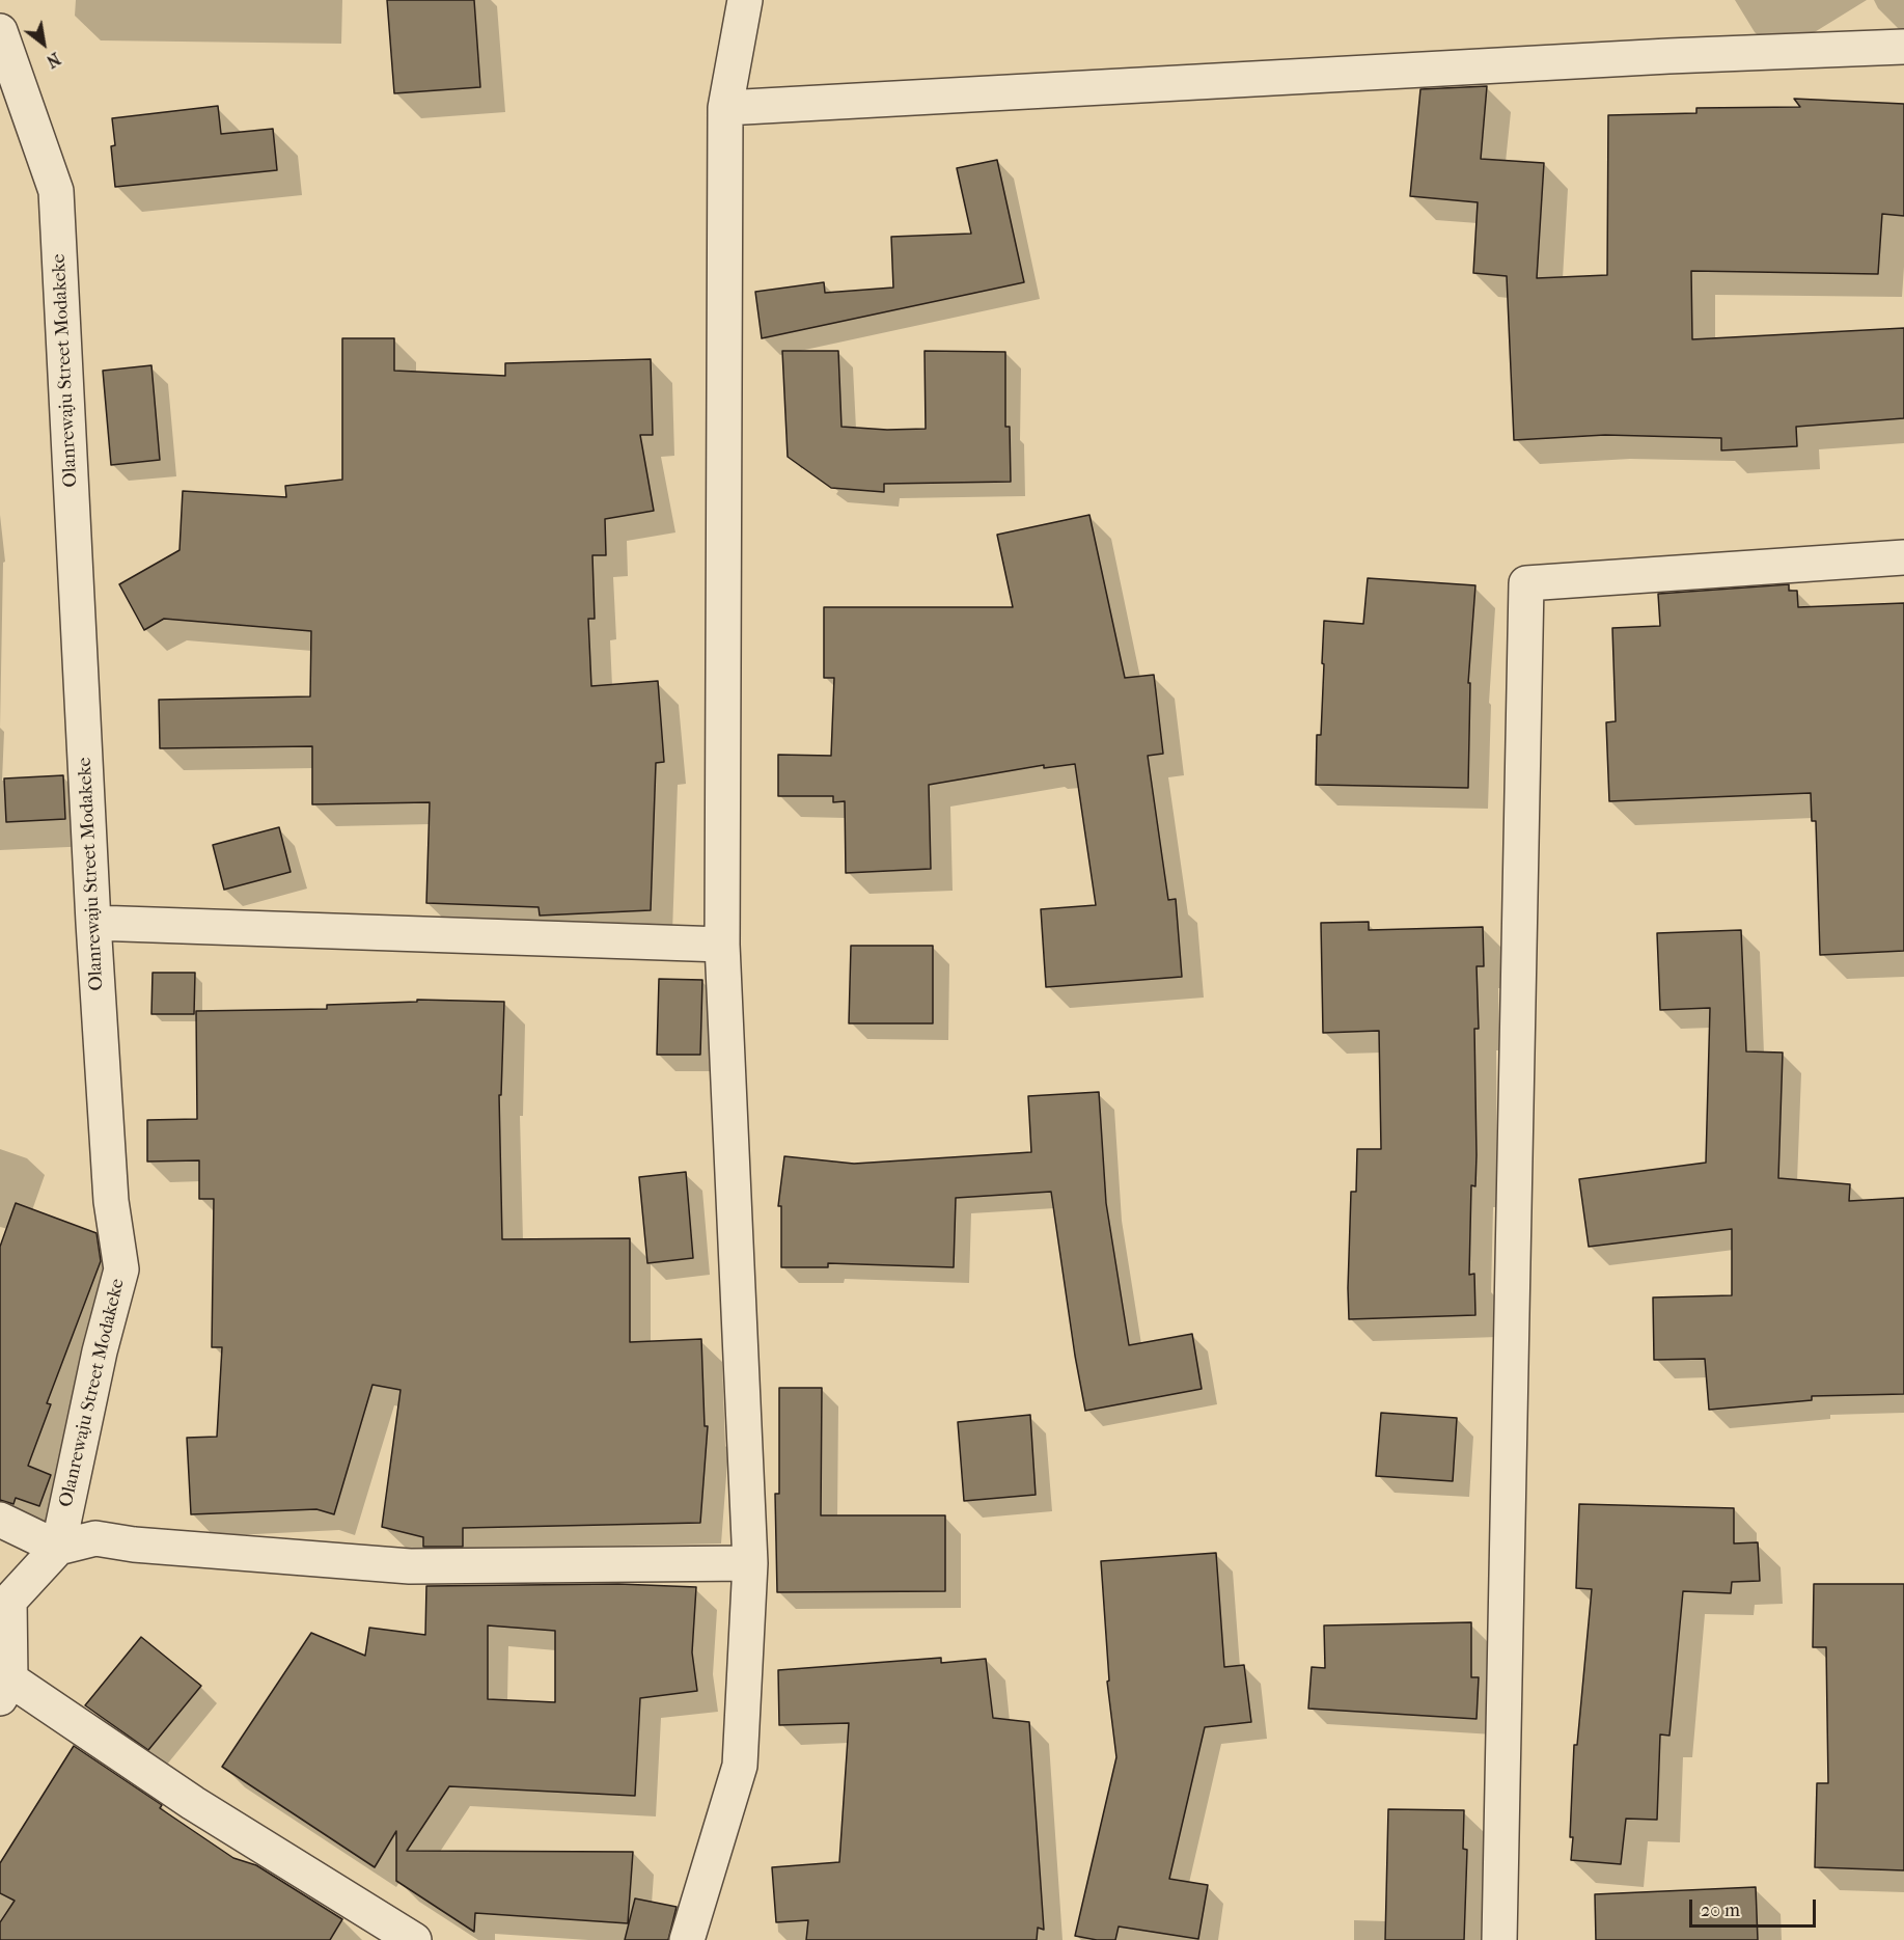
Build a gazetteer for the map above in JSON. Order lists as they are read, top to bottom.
{
  "streets": {
    "street": ["Olanrewaju Street Modakeke"]
  },
  "scale_bar": "20 m",
  "north": "bottom right"
}
